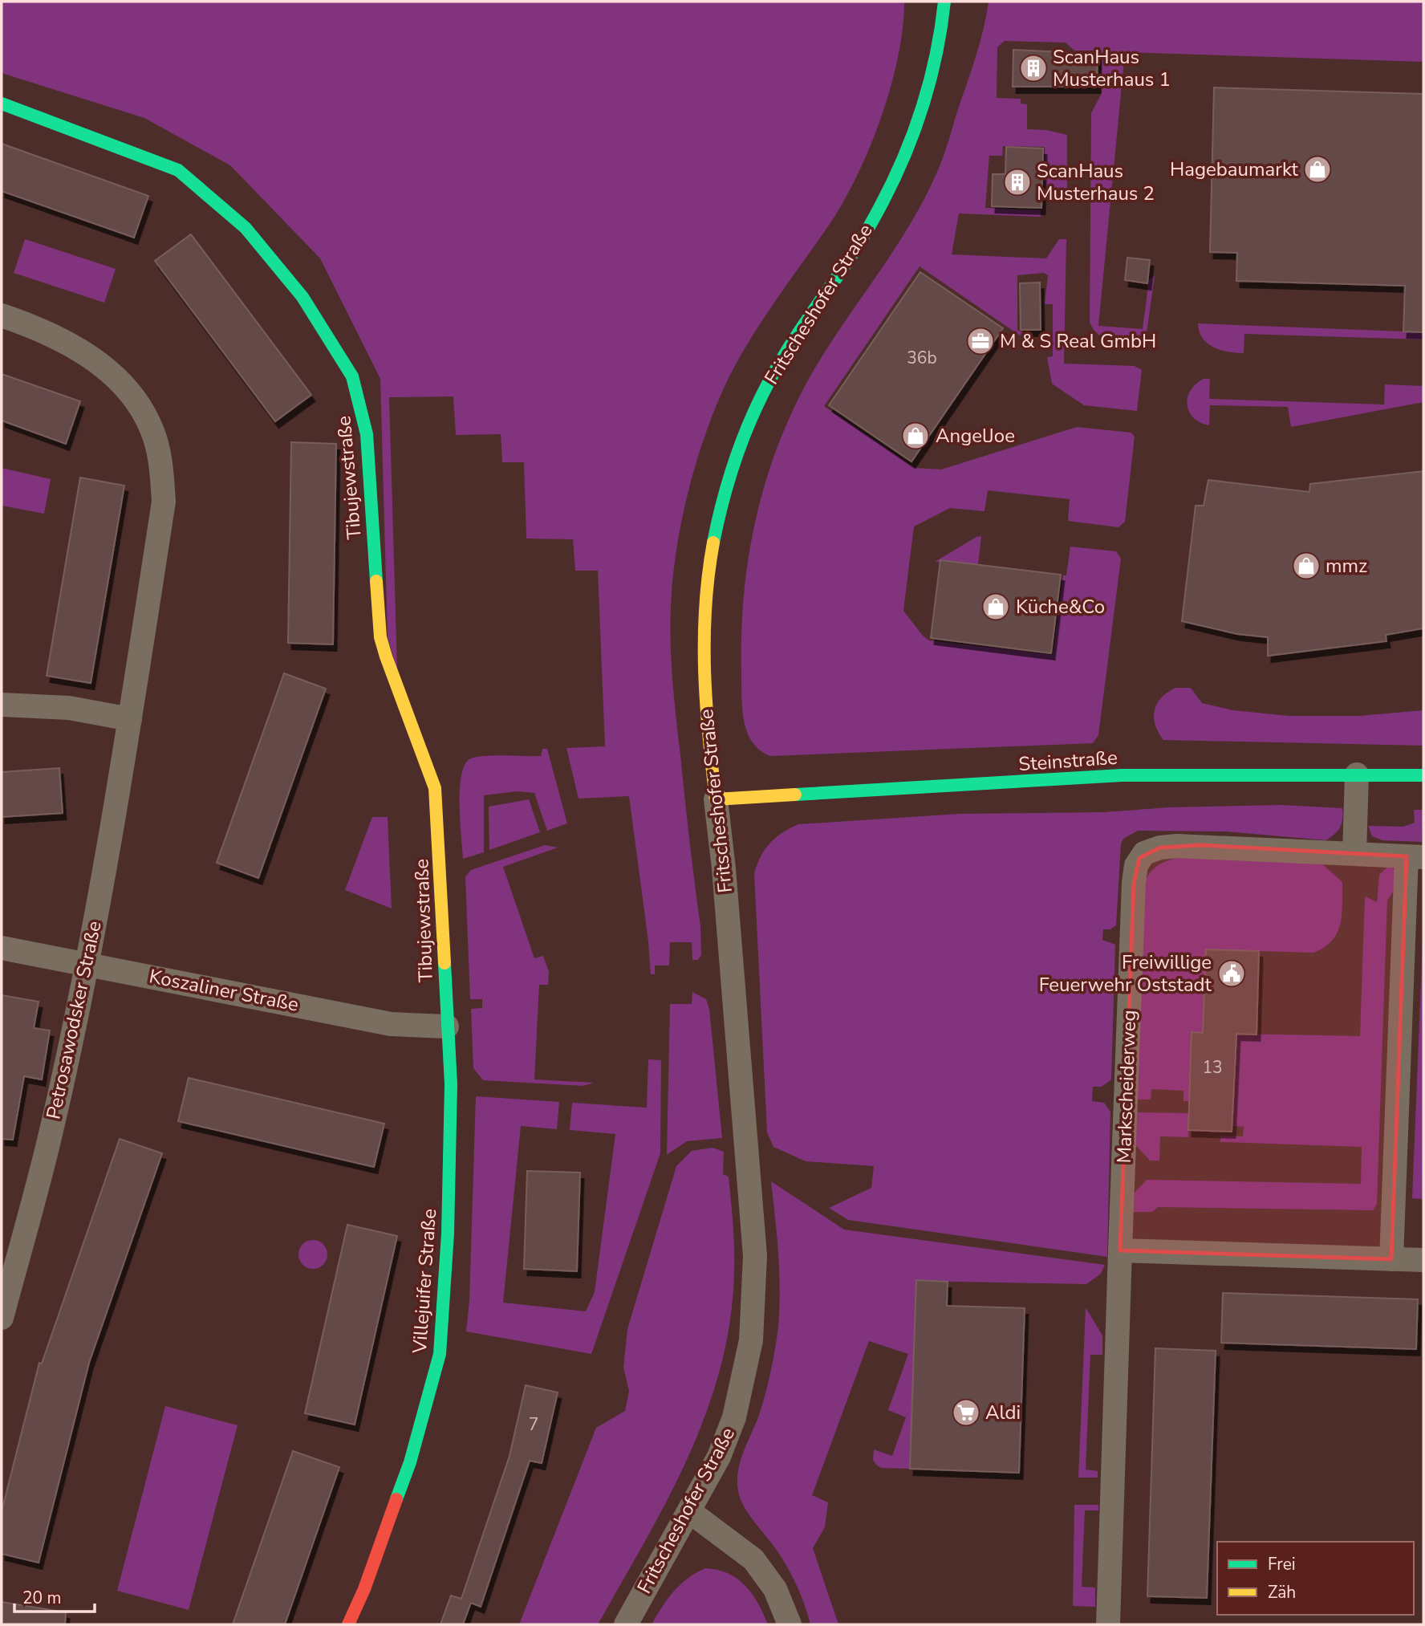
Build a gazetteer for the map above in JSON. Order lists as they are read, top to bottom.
{
  "streets": {
    "street": [
      "Fritscheshofer Straße",
      "Tibujewstraße",
      "Steinstraße",
      "Koszaliner Straße",
      "Petrosawodsker Straße",
      "Markscheiderweg",
      "Villejuifer Straße"
    ]
  },
  "crossings": [
    ["Fritscheshofer Straße", "Steinstraße"],
    ["Tibujewstraße", "Koszaliner Straße"],
    ["Tibujewstraße", "Villejuifer Straße"],
    ["Koszaliner Straße", "Petrosawodsker Straße"],
    ["Koszaliner Straße", "Villejuifer Straße"]
  ],
  "places": {
    "building": ["ScanHaus Musterhaus 1", "ScanHaus Musterhaus 2"],
    "shop": [
      "Hagebaumarkt",
      "AngelJoe",
      "mmz",
      "Küche&Co"
    ],
    "office": ["M & S Real GmbH"],
    "public building": ["Freiwillige Feuerwehr Oststadt"],
    "supermarket": ["Aldi"]
  },
  "house_numbers": ["36b", "13", "7"],
  "legend": ["Frei", "Zäh"],
  "scale_bar": "20 m"
}
